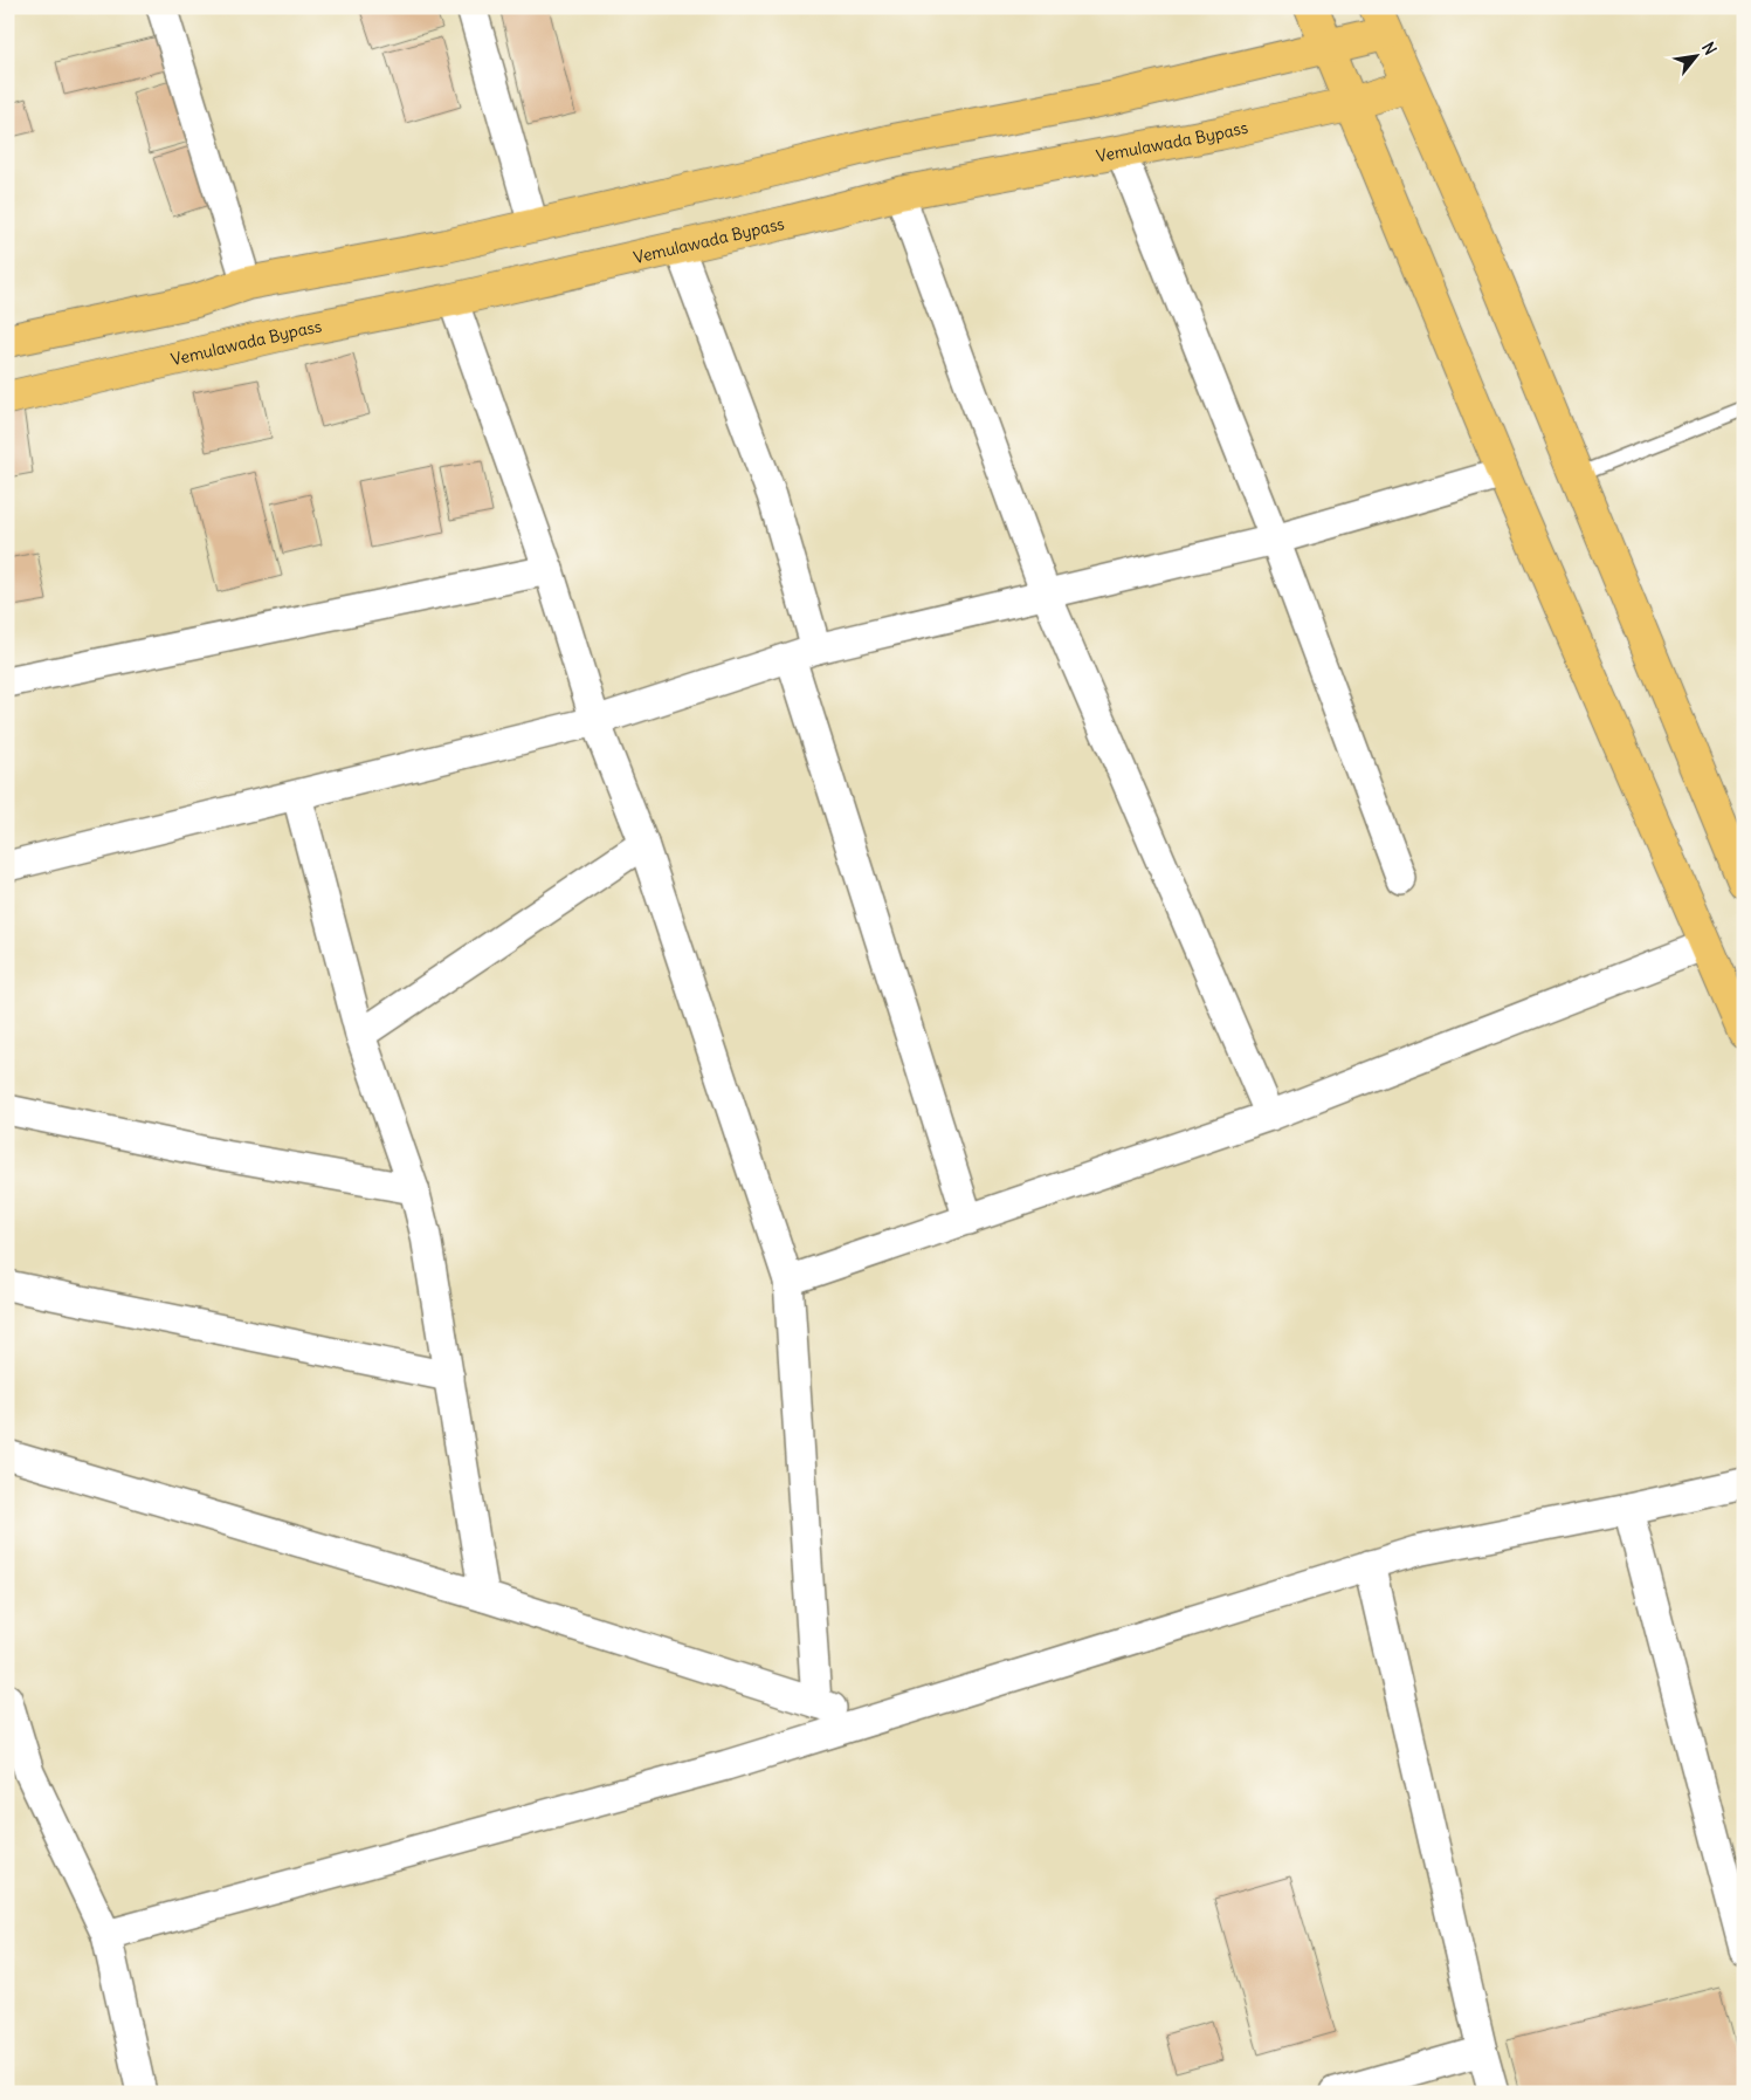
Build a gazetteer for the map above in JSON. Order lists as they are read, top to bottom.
{
  "streets": {
    "main road": ["Vemulawada Bypass"]
  },
  "north": "top right"
}
